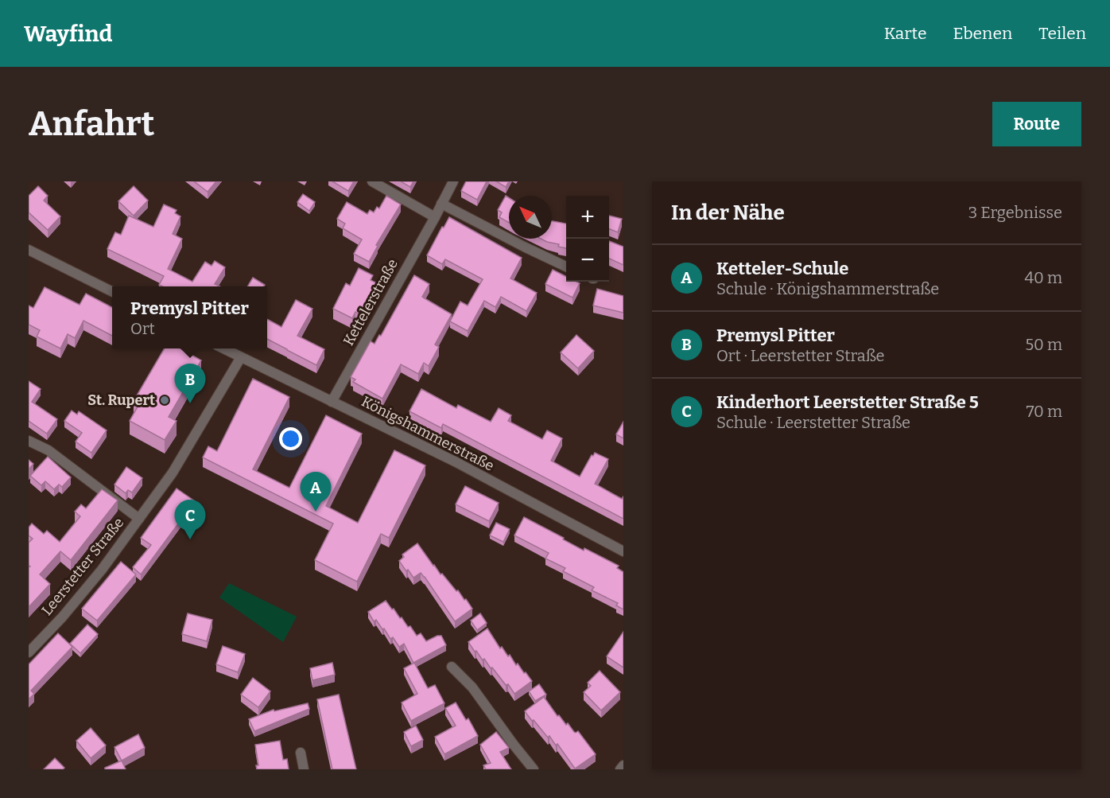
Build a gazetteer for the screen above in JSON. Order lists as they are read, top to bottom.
{
  "streets": {
    "street": ["Kettelerstraße", "Königshammerstraße", "Leerstetter Straße"]
  },
  "crossings": [
    ["Kettelerstraße", "Königshammerstraße"],
    ["Königshammerstraße", "Leerstetter Straße"]
  ],
  "places": ["St. Rupert"],
  "north": "top left",
  "page": {
    "header": "Wayfind",
    "nav": ["Karte", "Ebenen", "Teilen"],
    "buttons": "Route",
    "title": "Anfahrt",
    "heading": ["In der Nähe", "3 Ergebnisse"],
    "map_buttons": ["+", "−"],
    "list": [
      {
        "mark": "A",
        "name": "Ketteler-Schule",
        "note": "Schule · Königshammerstraße",
        "value": "40 m"
      },
      {
        "mark": "B",
        "name": "Premysl Pitter",
        "note": "Ort · Leerstetter Straße",
        "value": "50 m"
      },
      {
        "mark": "C",
        "name": "Kinderhort Leerstetter Straße 5",
        "note": "Schule · Leerstetter Straße",
        "value": "70 m"
      }
    ],
    "popup": ["Premysl Pitter", "Ort"],
    "pins": ["B", "A", "C"]
  }
}
